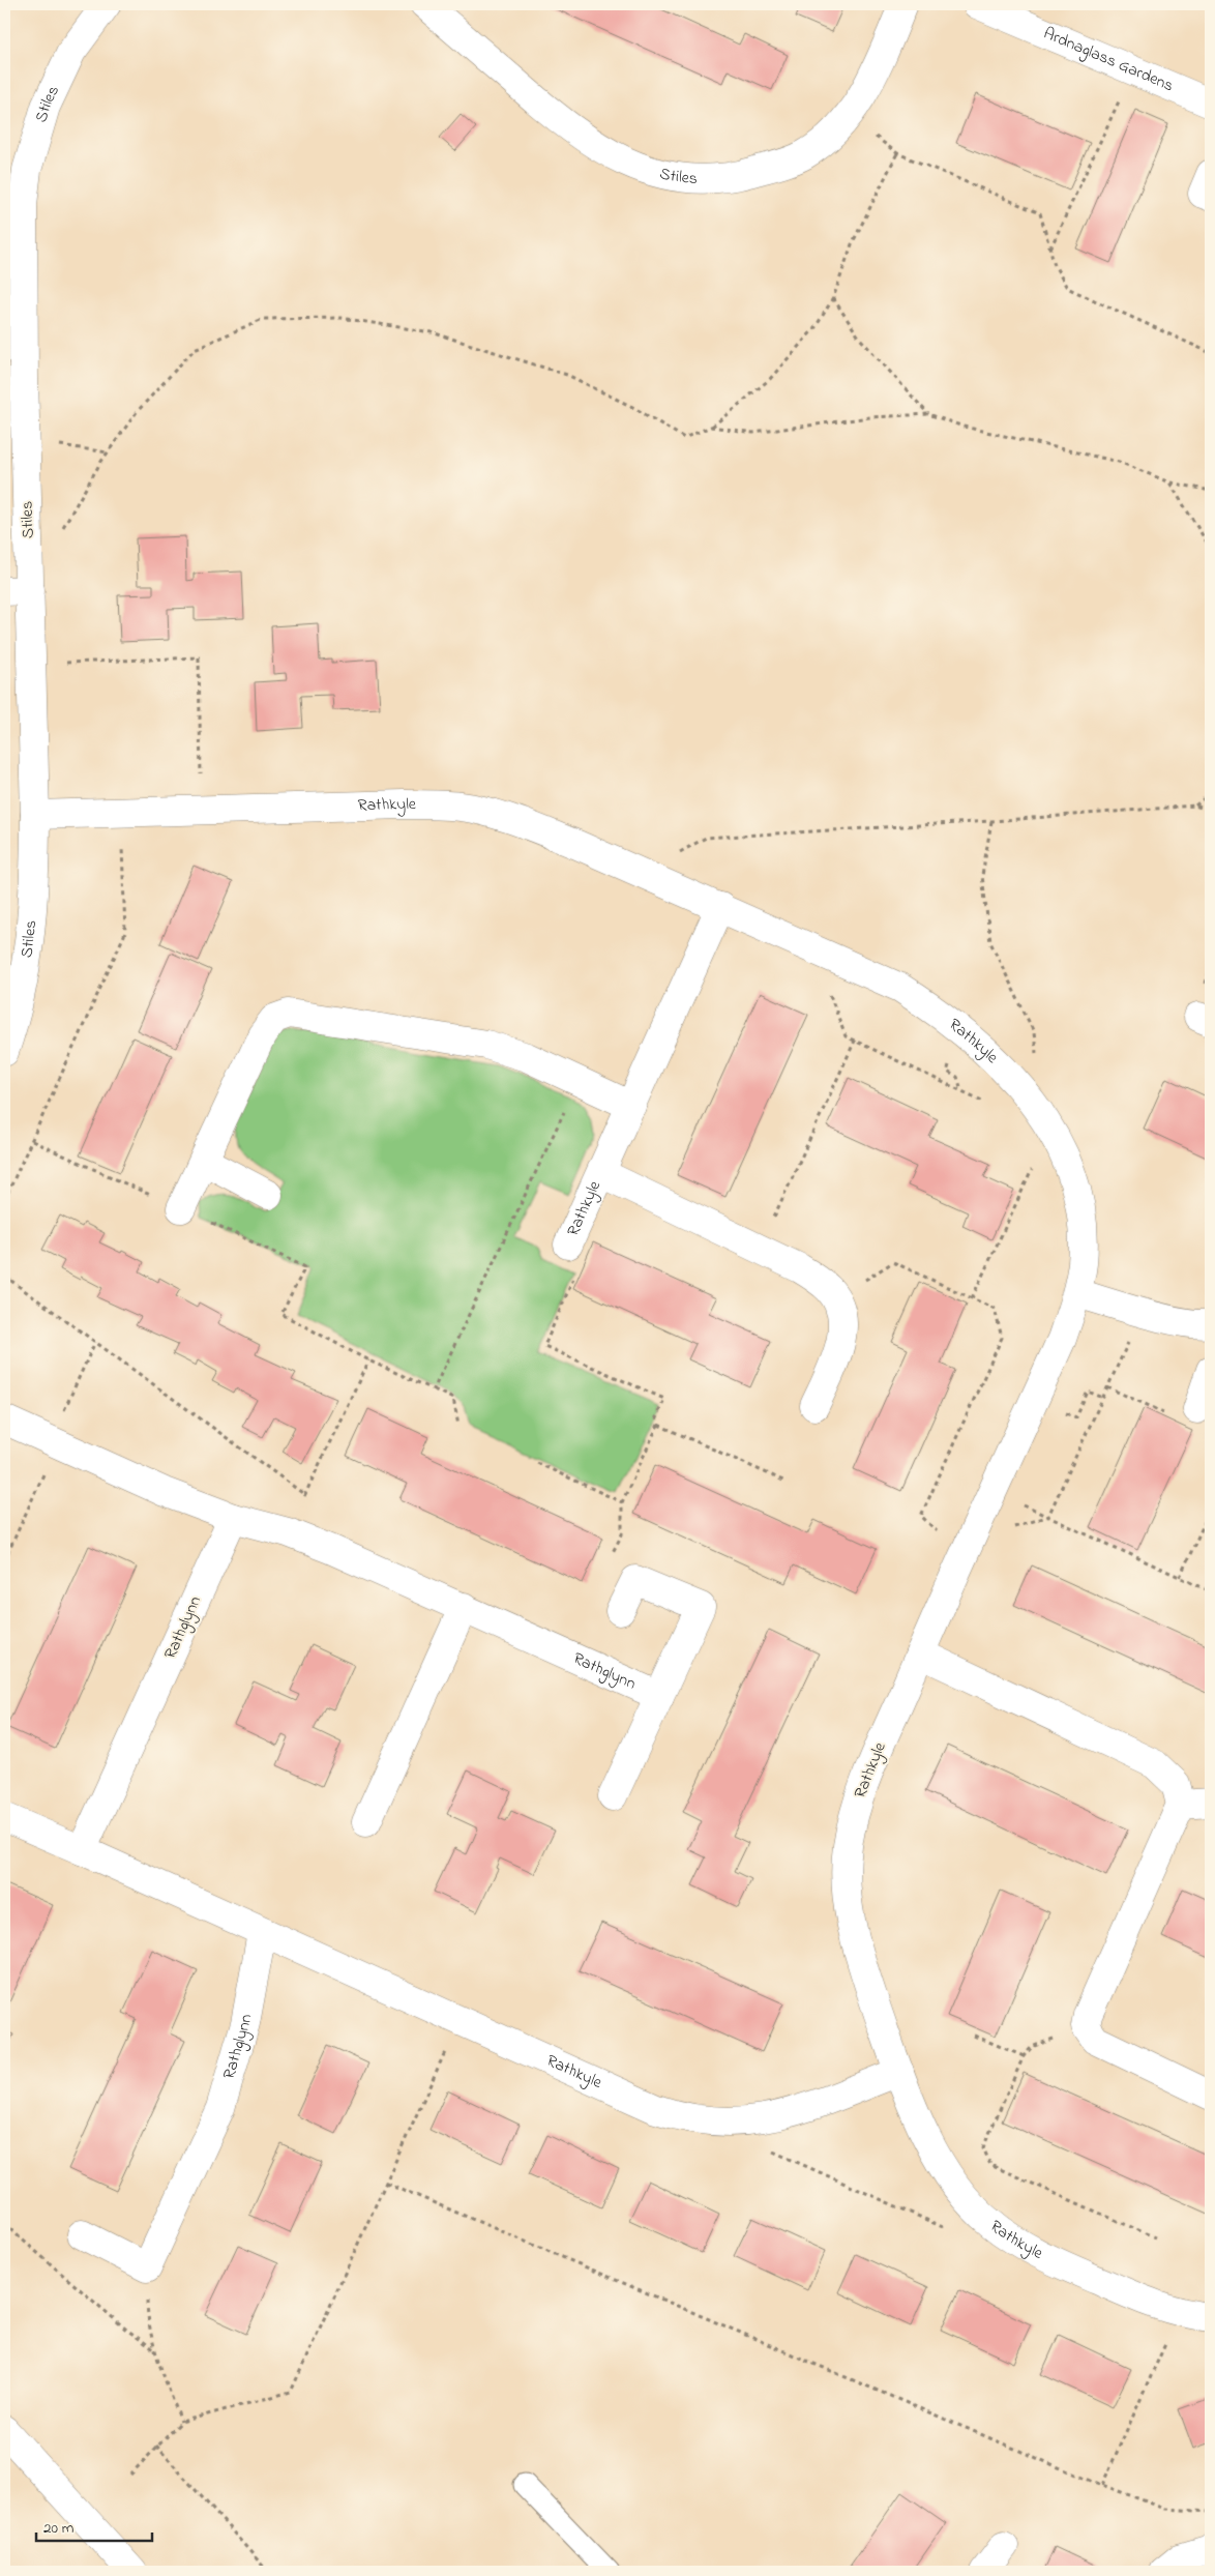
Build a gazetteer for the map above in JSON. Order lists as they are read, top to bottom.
{
  "streets": {
    "street": [
      "Ardnaglass Gardens",
      "Stiles",
      "Rathkyle",
      "Rathglynn"
    ]
  },
  "crossings": [
    ["Stiles", "Rathkyle"],
    ["Rathkyle", "Rathglynn"]
  ],
  "scale_bar": "20 m"
}
